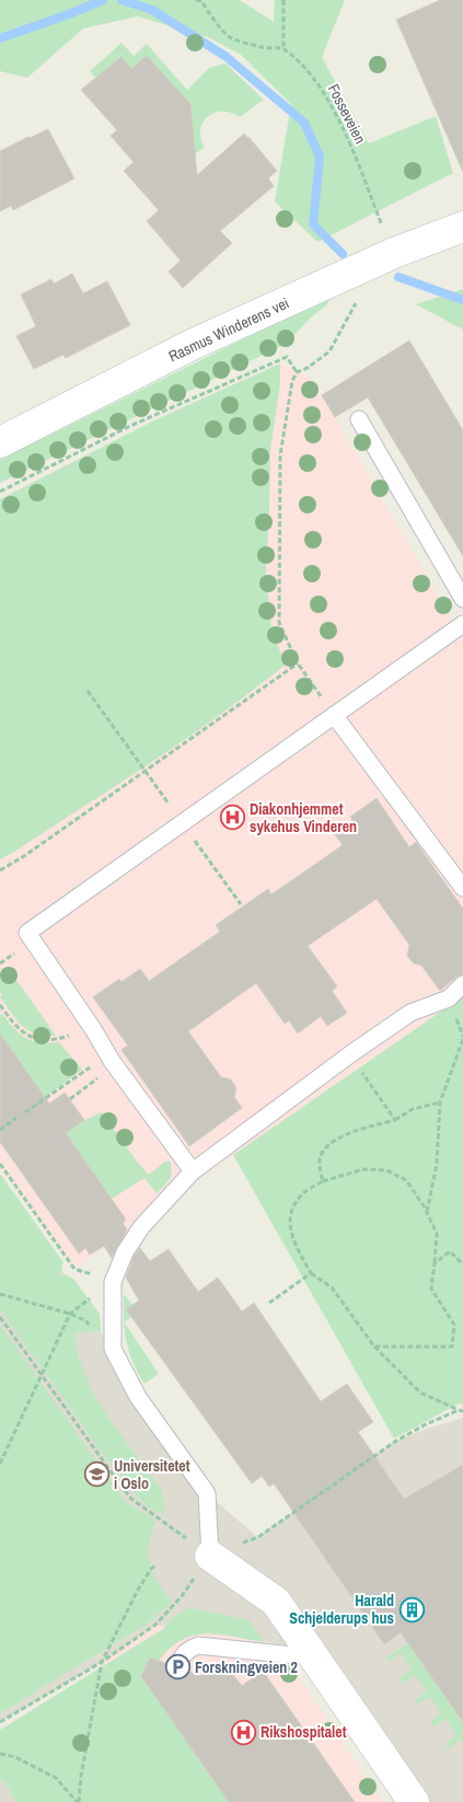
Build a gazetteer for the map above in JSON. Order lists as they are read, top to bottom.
{
  "streets": {
    "street": ["Rasmus Winderens vei"],
    "path": ["Fosseveien"]
  },
  "places": {
    "hospital": ["Diakonhjemmet sykehus Vinderen", "Rikshospitalet"],
    "school or university": ["Universitetet i Oslo"],
    "building": ["Harald Schjelderups hus"],
    "parking": ["Forskningveien 2"]
  }
}
